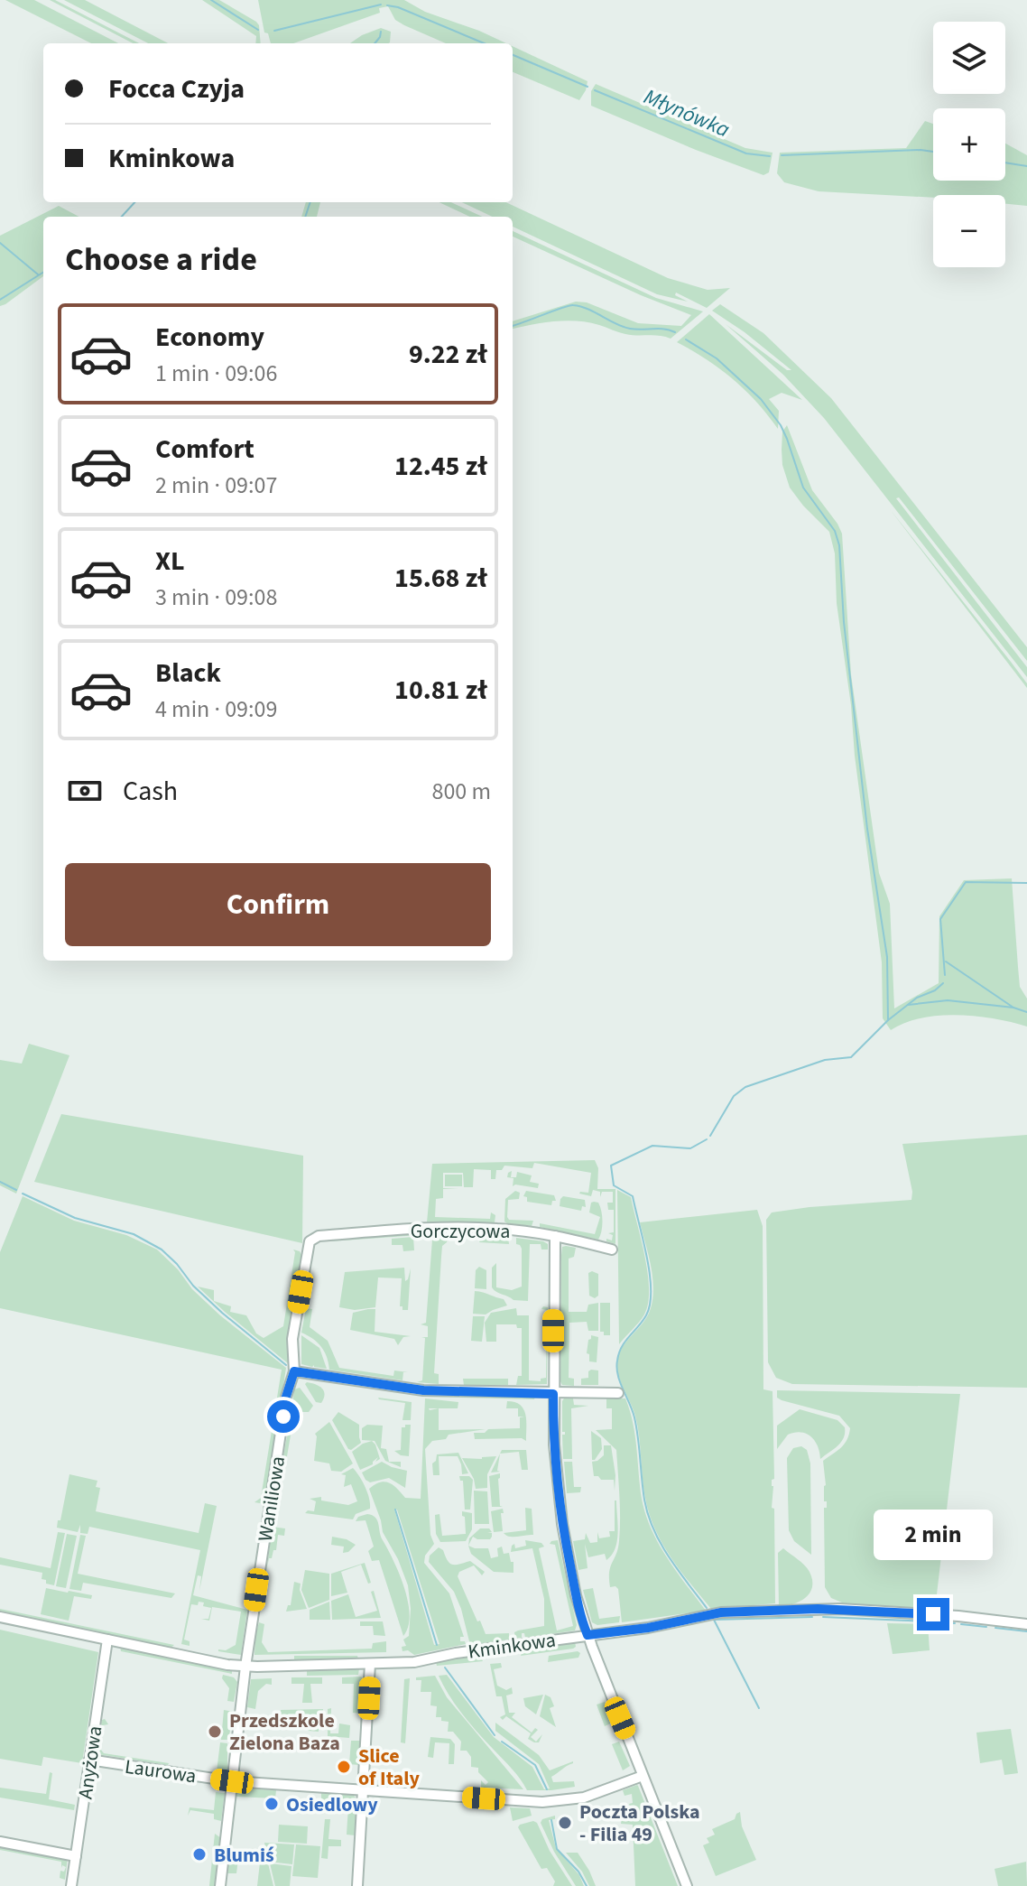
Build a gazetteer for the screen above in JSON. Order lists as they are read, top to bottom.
{
  "streets": {
    "street": [
      "Gorczycowa",
      "Waniliowa",
      "Kminkowa",
      "Anyżowa",
      "Laurowa"
    ]
  },
  "crossings": [
    ["Gorczycowa", "Waniliowa"],
    ["Waniliowa", "Kminkowa"],
    ["Waniliowa", "Laurowa"],
    ["Kminkowa", "Anyżowa"],
    ["Anyżowa", "Laurowa"]
  ],
  "water": ["Młynówka"],
  "places": [
    "Przedszkole Zielona Baza",
    "Slice of Italy",
    "Osiedlowy",
    "Poczta Polska - Filia 49",
    "Blumiś"
  ],
  "page": {
    "map_buttons": ["+", "−"],
    "banner": ["Focca Czyja", "Kminkowa"],
    "heading": "Choose a ride",
    "list": [
      {
        "name": "Economy",
        "note": "1 min · 09:06",
        "value": "9.22 zł"
      },
      {
        "name": "Comfort",
        "note": "2 min · 09:07",
        "value": "12.45 zł"
      },
      {
        "name": "XL",
        "note": "3 min · 09:08",
        "value": "15.68 zł"
      },
      {
        "name": "Black",
        "note": "4 min · 09:09",
        "value": "10.81 zł"
      }
    ],
    "pay": ["Cash", "800 m"],
    "buttons": "Confirm",
    "bubble": "2 min"
  }
}
